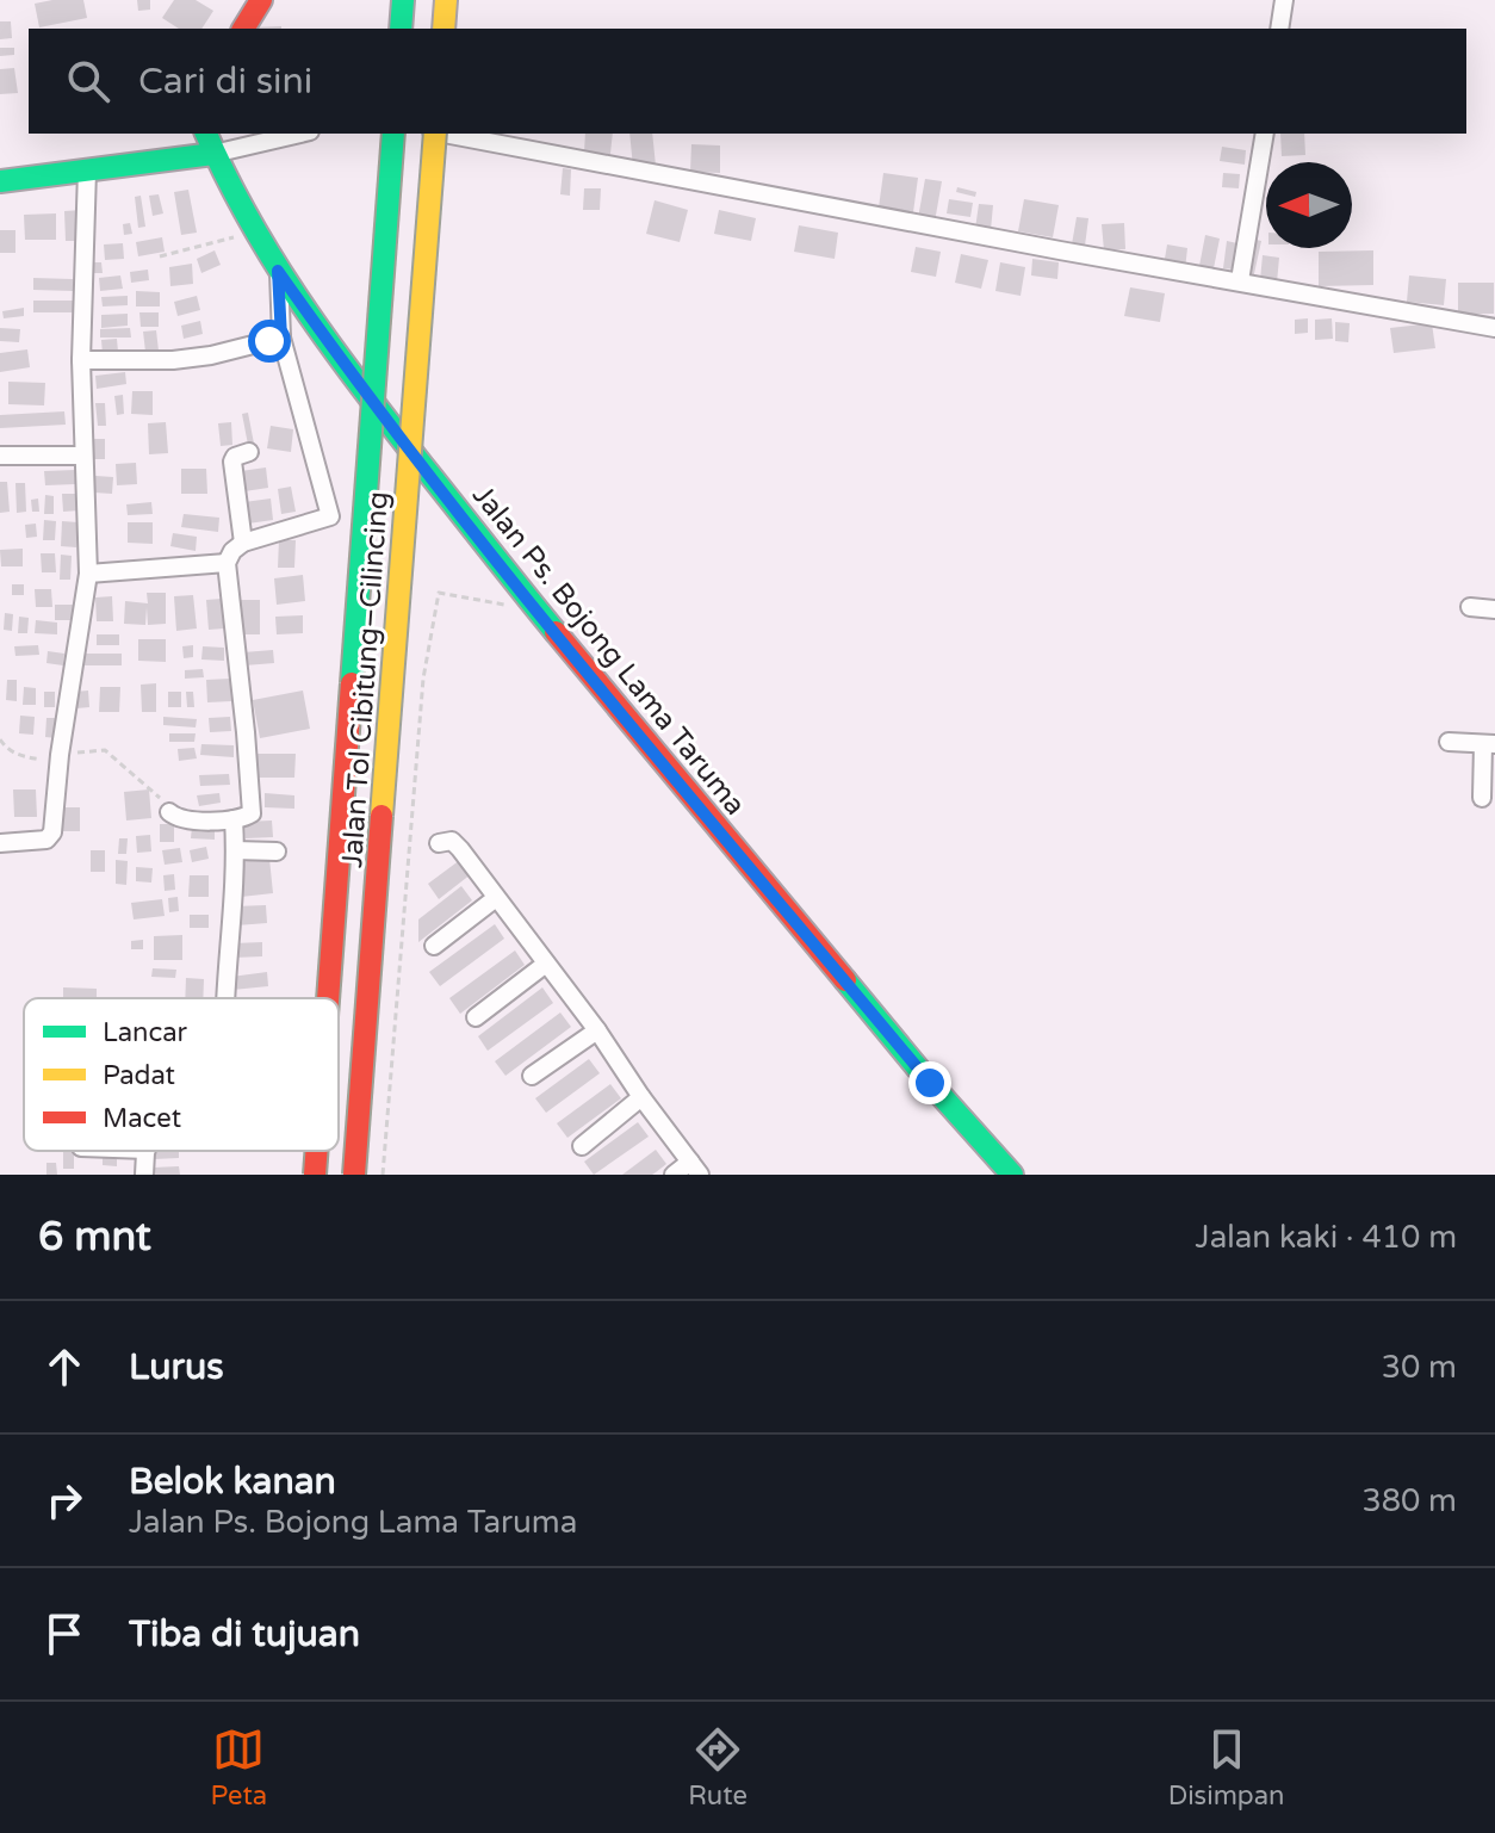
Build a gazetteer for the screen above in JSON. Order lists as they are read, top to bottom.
{
  "streets": {
    "main road": ["Jalan Ps. Bojong Lama Taruma", "Jalan Tol Cibitung–Cilincing"]
  },
  "legend": ["Lancar", "Padat", "Macet"],
  "north": "left",
  "page": {
    "search": "Cari di sini",
    "heading": ["6 mnt", "Jalan kaki · 410 m"],
    "list": [
      ["Lurus", "30 m"],
      ["Belok kanan", "Jalan Ps. Bojong Lama Taruma", "380 m"],
      "Tiba di tujuan"
    ],
    "nav": ["Peta", "Rute", "Disimpan"]
  }
}
